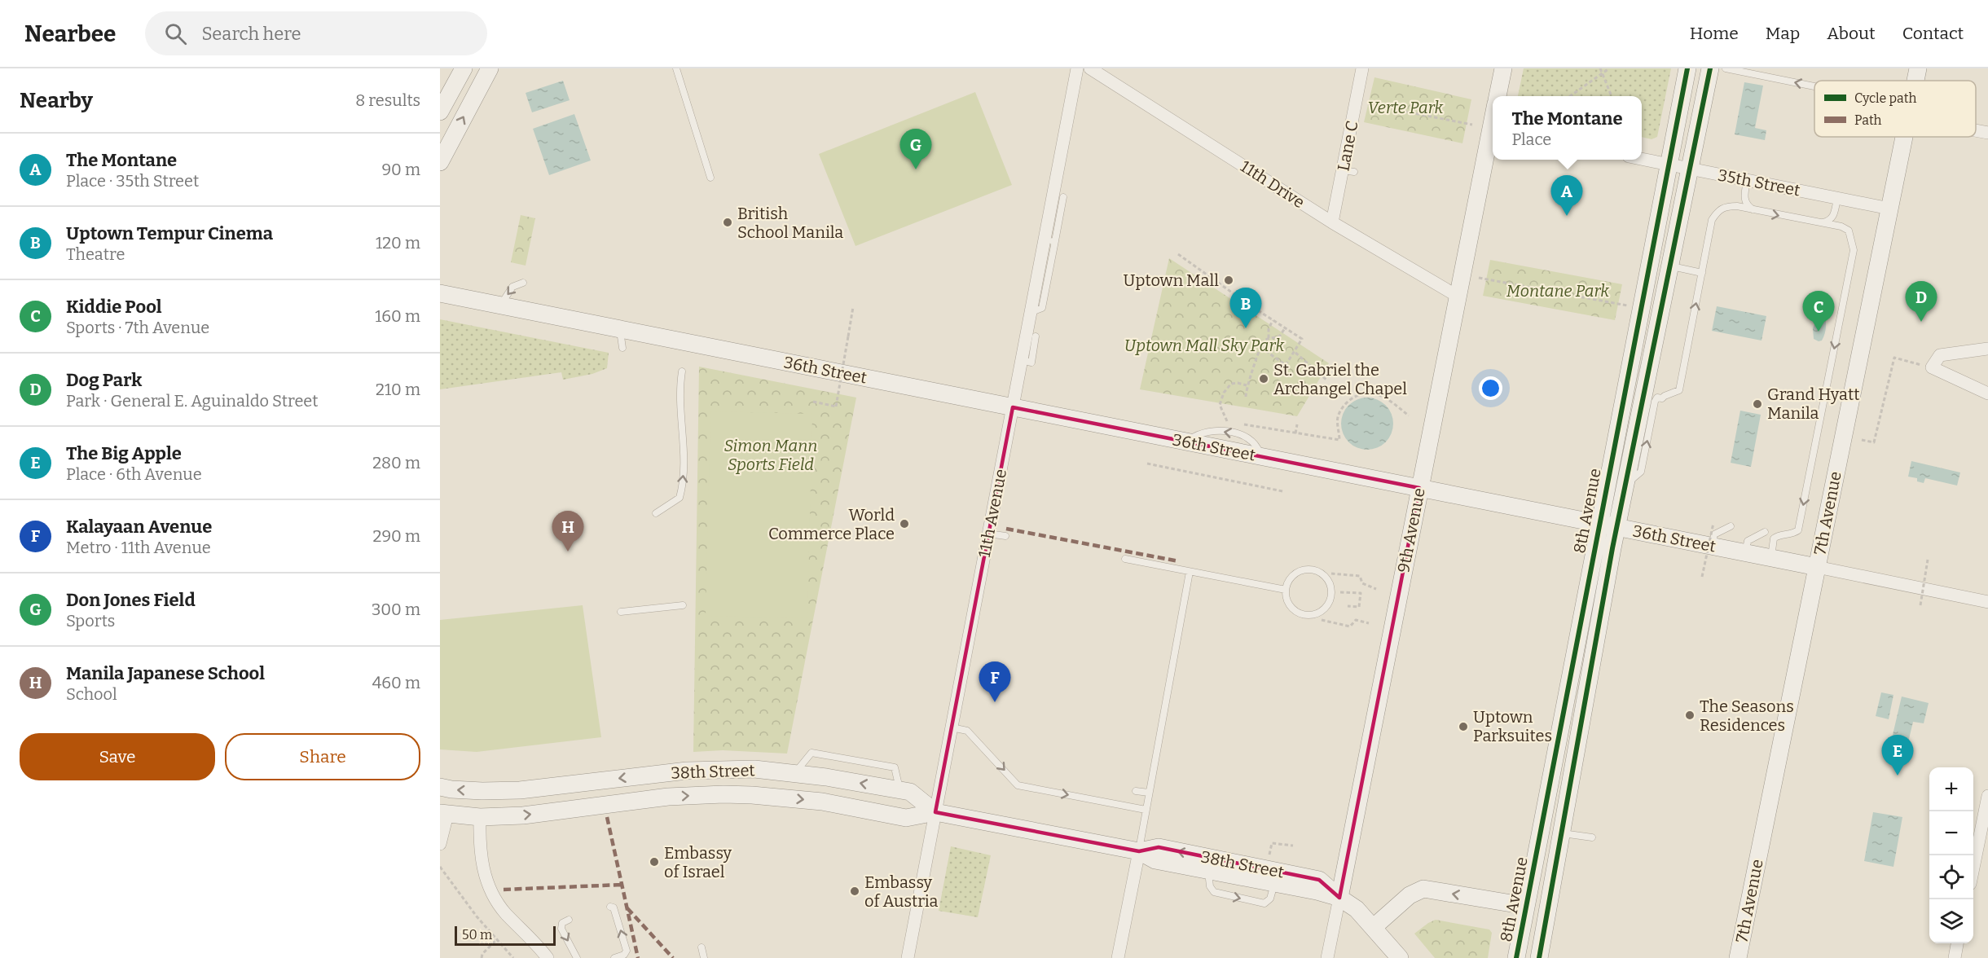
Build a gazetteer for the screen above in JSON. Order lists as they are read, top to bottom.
{
  "streets": {
    "street": [
      "Lane C",
      "35th Street",
      "11th Drive",
      "36th Street",
      "8th Avenue",
      "11th Avenue",
      "7th Avenue",
      "9th Avenue",
      "38th Street"
    ]
  },
  "crossings": [
    ["Lane C", "11th Drive"],
    ["35th Street", "8th Avenue"],
    ["35th Street", "7th Avenue"],
    ["11th Drive", "9th Avenue"],
    ["36th Street", "8th Avenue"],
    ["36th Street", "11th Avenue"],
    ["36th Street", "7th Avenue"],
    ["36th Street", "9th Avenue"],
    ["11th Avenue", "38th Street"],
    ["9th Avenue", "38th Street"]
  ],
  "parks": [
    "Verte Park",
    "Montane Park",
    "Uptown Mall Sky Park",
    "Simon Mann Sports Field"
  ],
  "places": [
    "British School Manila",
    "Uptown Mall",
    "St. Gabriel the Archangel Chapel",
    "Grand Hyatt Manila",
    "World Commerce Place",
    "The Seasons Residences",
    "Uptown Parksuites",
    "Embassy of Israel",
    "Embassy of Austria"
  ],
  "legend": ["Cycle path", "Path"],
  "scale_bar": "50 m",
  "page": {
    "header": "Nearbee",
    "search": "Search here",
    "nav": [
      "Home",
      "Map",
      "About",
      "Contact"
    ],
    "heading": ["Nearby", "8 results"],
    "popup": ["The Montane", "Place"],
    "pins": [
      "G",
      "A",
      "D",
      "B",
      "C",
      "H",
      "F",
      "E"
    ],
    "list": [
      {
        "mark": "A",
        "name": "The Montane",
        "note": "Place · 35th Street",
        "value": "90 m"
      },
      {
        "mark": "B",
        "name": "Uptown Tempur Cinema",
        "note": "Theatre",
        "value": "120 m"
      },
      {
        "mark": "C",
        "name": "Kiddie Pool",
        "note": "Sports · 7th Avenue",
        "value": "160 m"
      },
      {
        "mark": "D",
        "name": "Dog Park",
        "note": "Park · General E. Aguinaldo Street",
        "value": "210 m"
      },
      {
        "mark": "E",
        "name": "The Big Apple",
        "note": "Place · 6th Avenue",
        "value": "280 m"
      },
      {
        "mark": "F",
        "name": "Kalayaan Avenue",
        "note": "Metro · 11th Avenue",
        "value": "290 m"
      },
      {
        "mark": "G",
        "name": "Don Jones Field",
        "note": "Sports",
        "value": "300 m"
      },
      {
        "mark": "H",
        "name": "Manila Japanese School",
        "note": "School",
        "value": "460 m"
      }
    ],
    "buttons": ["Save", "Share"],
    "map_buttons": ["+", "−"],
    "scale": "50 m"
  }
}
